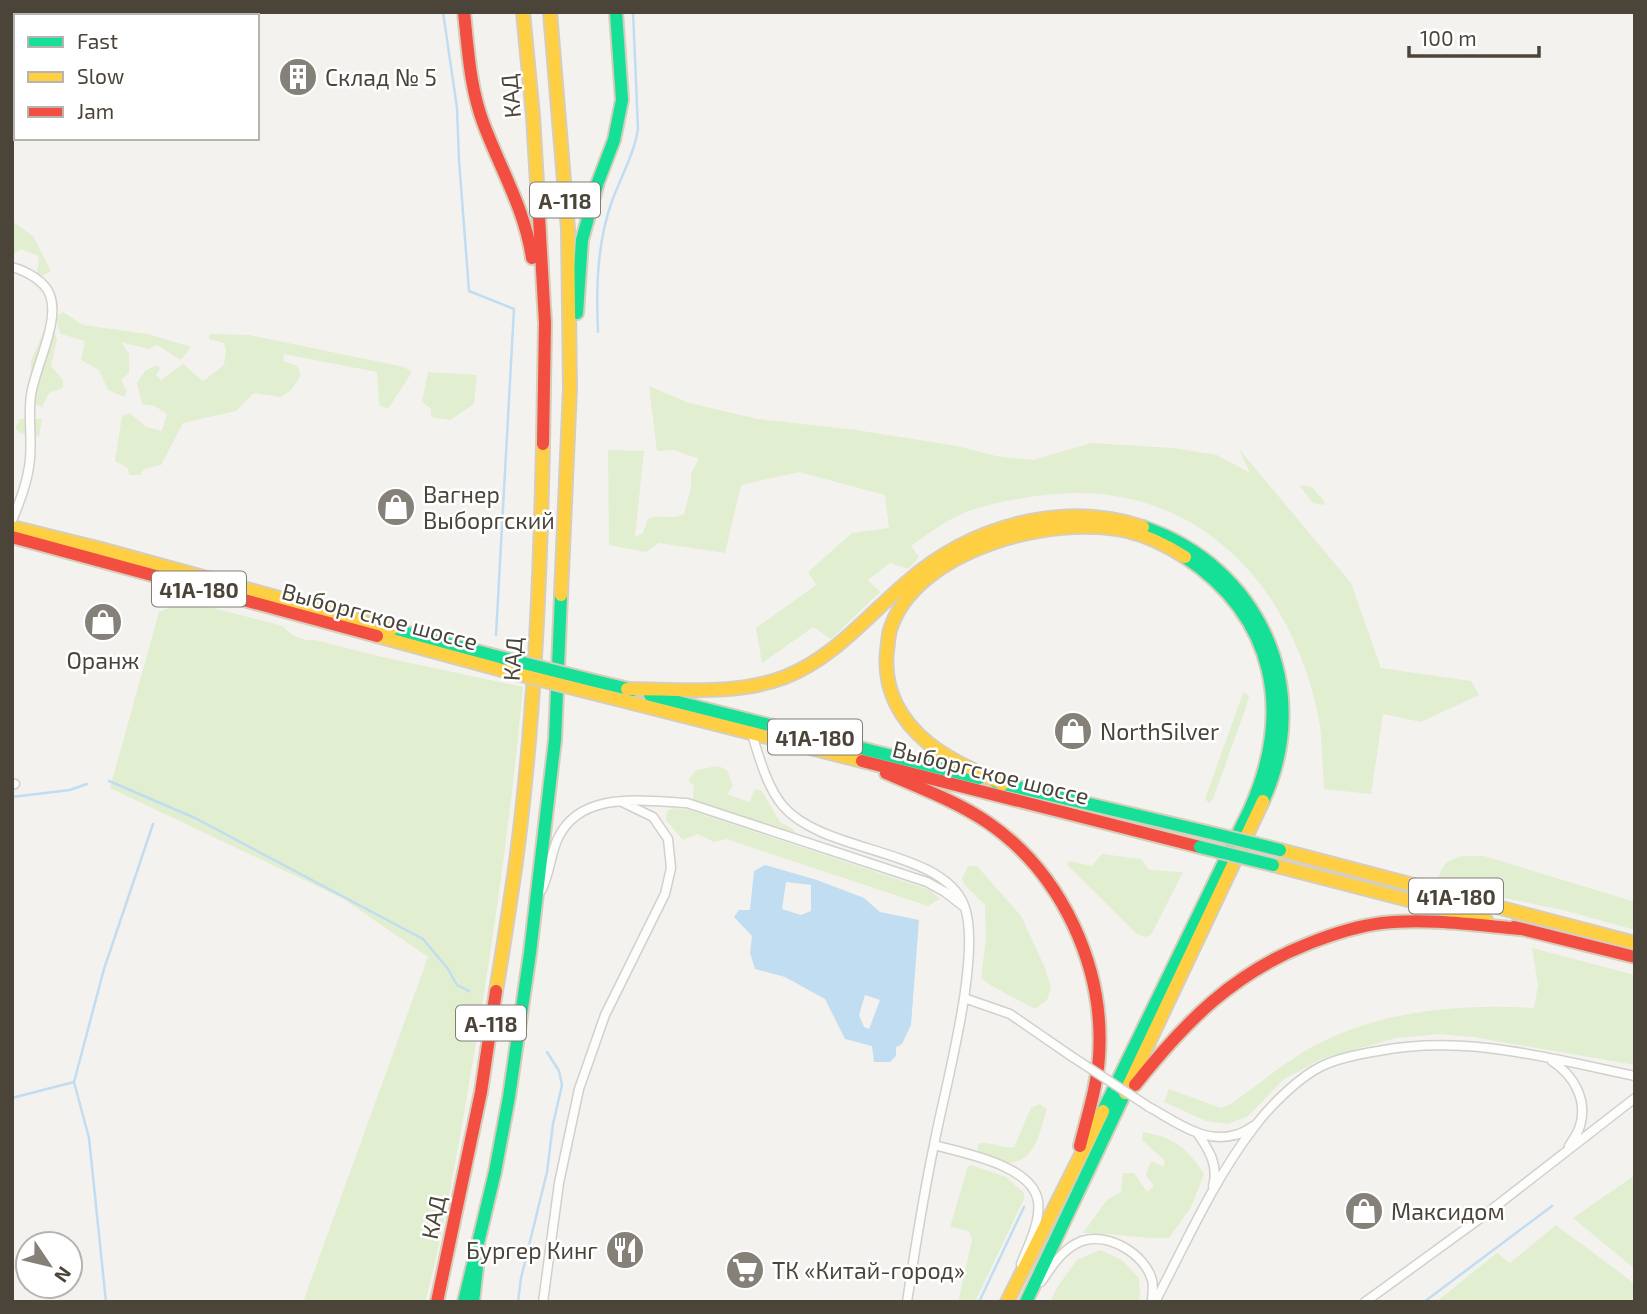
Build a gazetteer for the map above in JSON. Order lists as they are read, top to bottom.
{
  "streets": {
    "main road": [
      "КАД",
      "А-118",
      "41А-180",
      "Выборгское шоссе"
    ]
  },
  "places": {
    "building": ["Склад № 5"],
    "shop": [
      "Вагнер Выборгский",
      "Оранж",
      "NorthSilver",
      "Максидом"
    ],
    "restaurant": ["Бургер Кинг"],
    "supermarket": ["ТК «Китай-город»"]
  },
  "legend": ["Fast", "Slow", "Jam"],
  "scale_bar": "100 m",
  "north": "bottom right"
}
